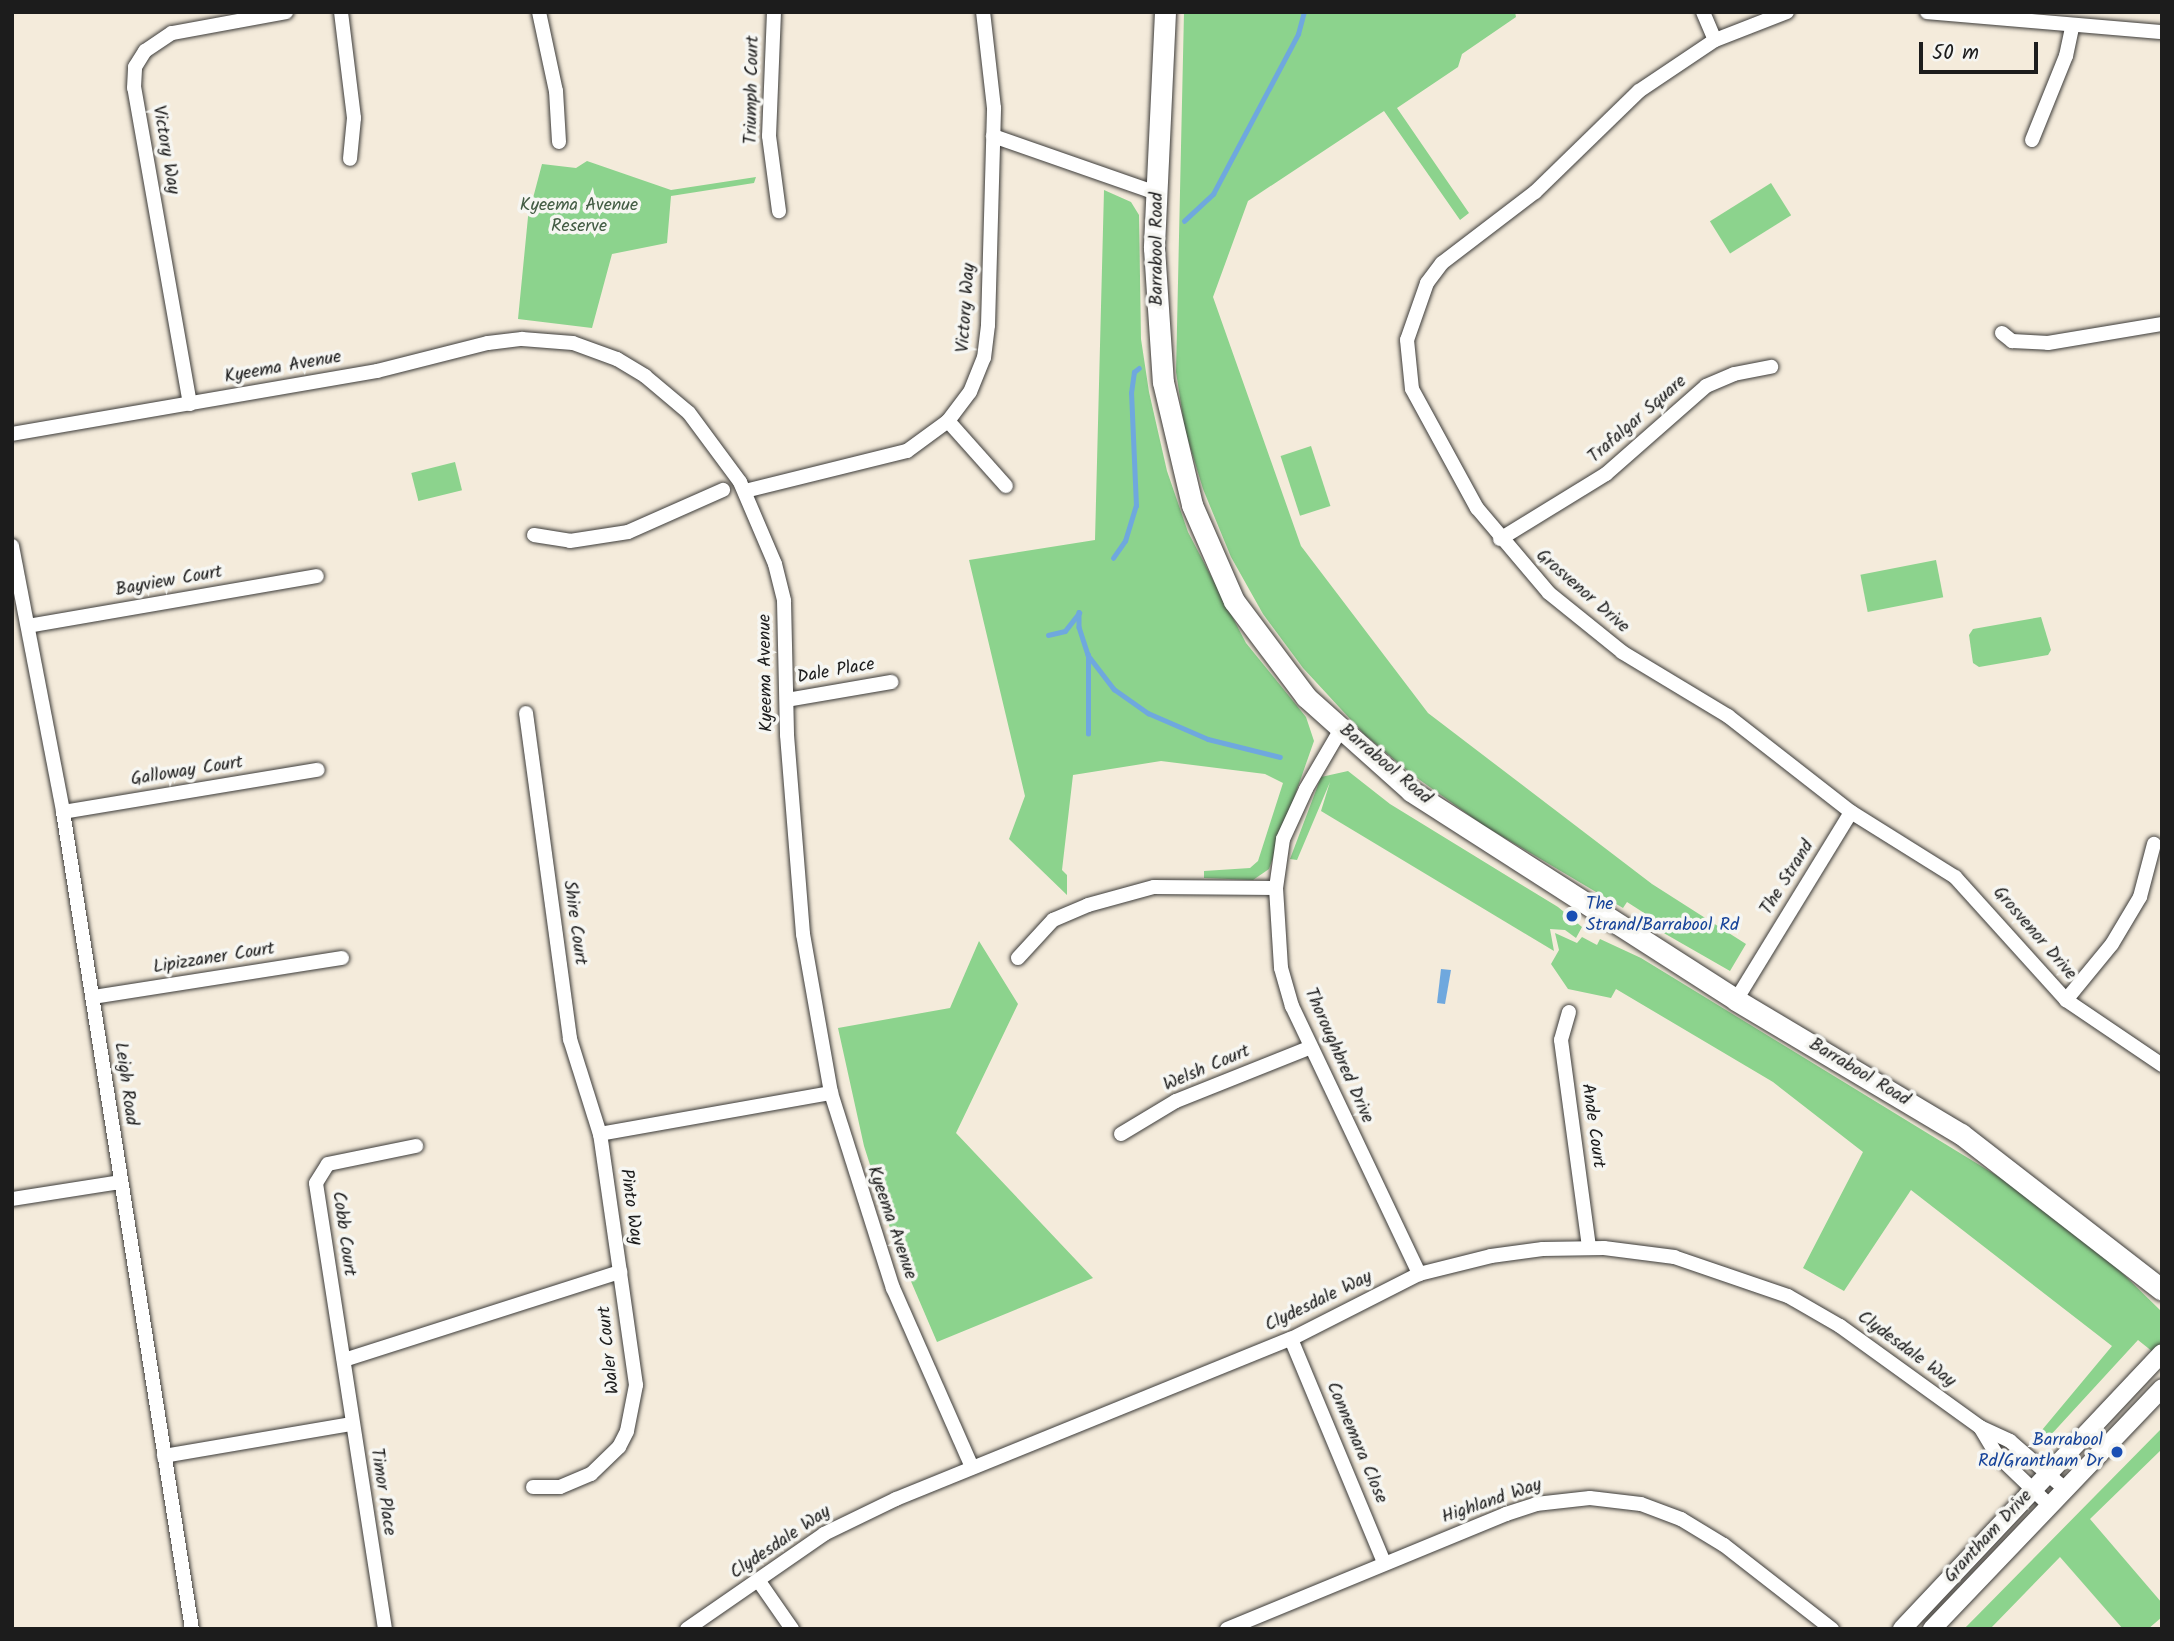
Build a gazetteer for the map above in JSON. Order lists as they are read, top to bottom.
{
  "streets": {
    "main road": ["Barrabool Road"],
    "street": [
      "Triumph Court",
      "Victory Way",
      "Kyeema Avenue",
      "Trafalgar Square",
      "Bayview Court",
      "Grosvenor Drive",
      "Dale Place",
      "Galloway Court",
      "The Strand",
      "Shire Court",
      "Lipizzaner Court",
      "Thoroughbred Drive",
      "Welsh Court",
      "Leigh Road",
      "Ande Court",
      "Pinto Way",
      "Cobb Court",
      "Clydesdale Way",
      "Waler Court",
      "Connemara Close",
      "Timor Place",
      "Highland Way",
      "Grantham Drive"
    ]
  },
  "crossings": [
    ["Victory Way", "Kyeema Avenue"],
    ["Barrabool Road", "The Strand"],
    ["Barrabool Road", "Thoroughbred Drive"],
    ["Kyeema Avenue", "Dale Place"],
    ["Kyeema Avenue", "Clydesdale Way"],
    ["Trafalgar Square", "Grosvenor Drive"],
    ["Bayview Court", "Leigh Road"],
    ["Grosvenor Drive", "The Strand"],
    ["Galloway Court", "Leigh Road"],
    ["Shire Court", "Pinto Way"],
    ["Lipizzaner Court", "Leigh Road"],
    ["Thoroughbred Drive", "Welsh Court"],
    ["Thoroughbred Drive", "Clydesdale Way"],
    ["Ande Court", "Clydesdale Way"],
    ["Pinto Way", "Cobb Court"],
    ["Pinto Way", "Waler Court"],
    ["Pinto Way", "Timor Place"],
    ["Cobb Court", "Timor Place"],
    ["Clydesdale Way", "Connemara Close"],
    ["Clydesdale Way", "Grantham Drive"],
    ["Connemara Close", "Highland Way"]
  ],
  "parks": ["Kyeema Avenue Reserve"],
  "places": ["The Strand/Barrabool Rd", "Barrabool Rd/Grantham Dr"],
  "scale_bar": "50 m"
}
